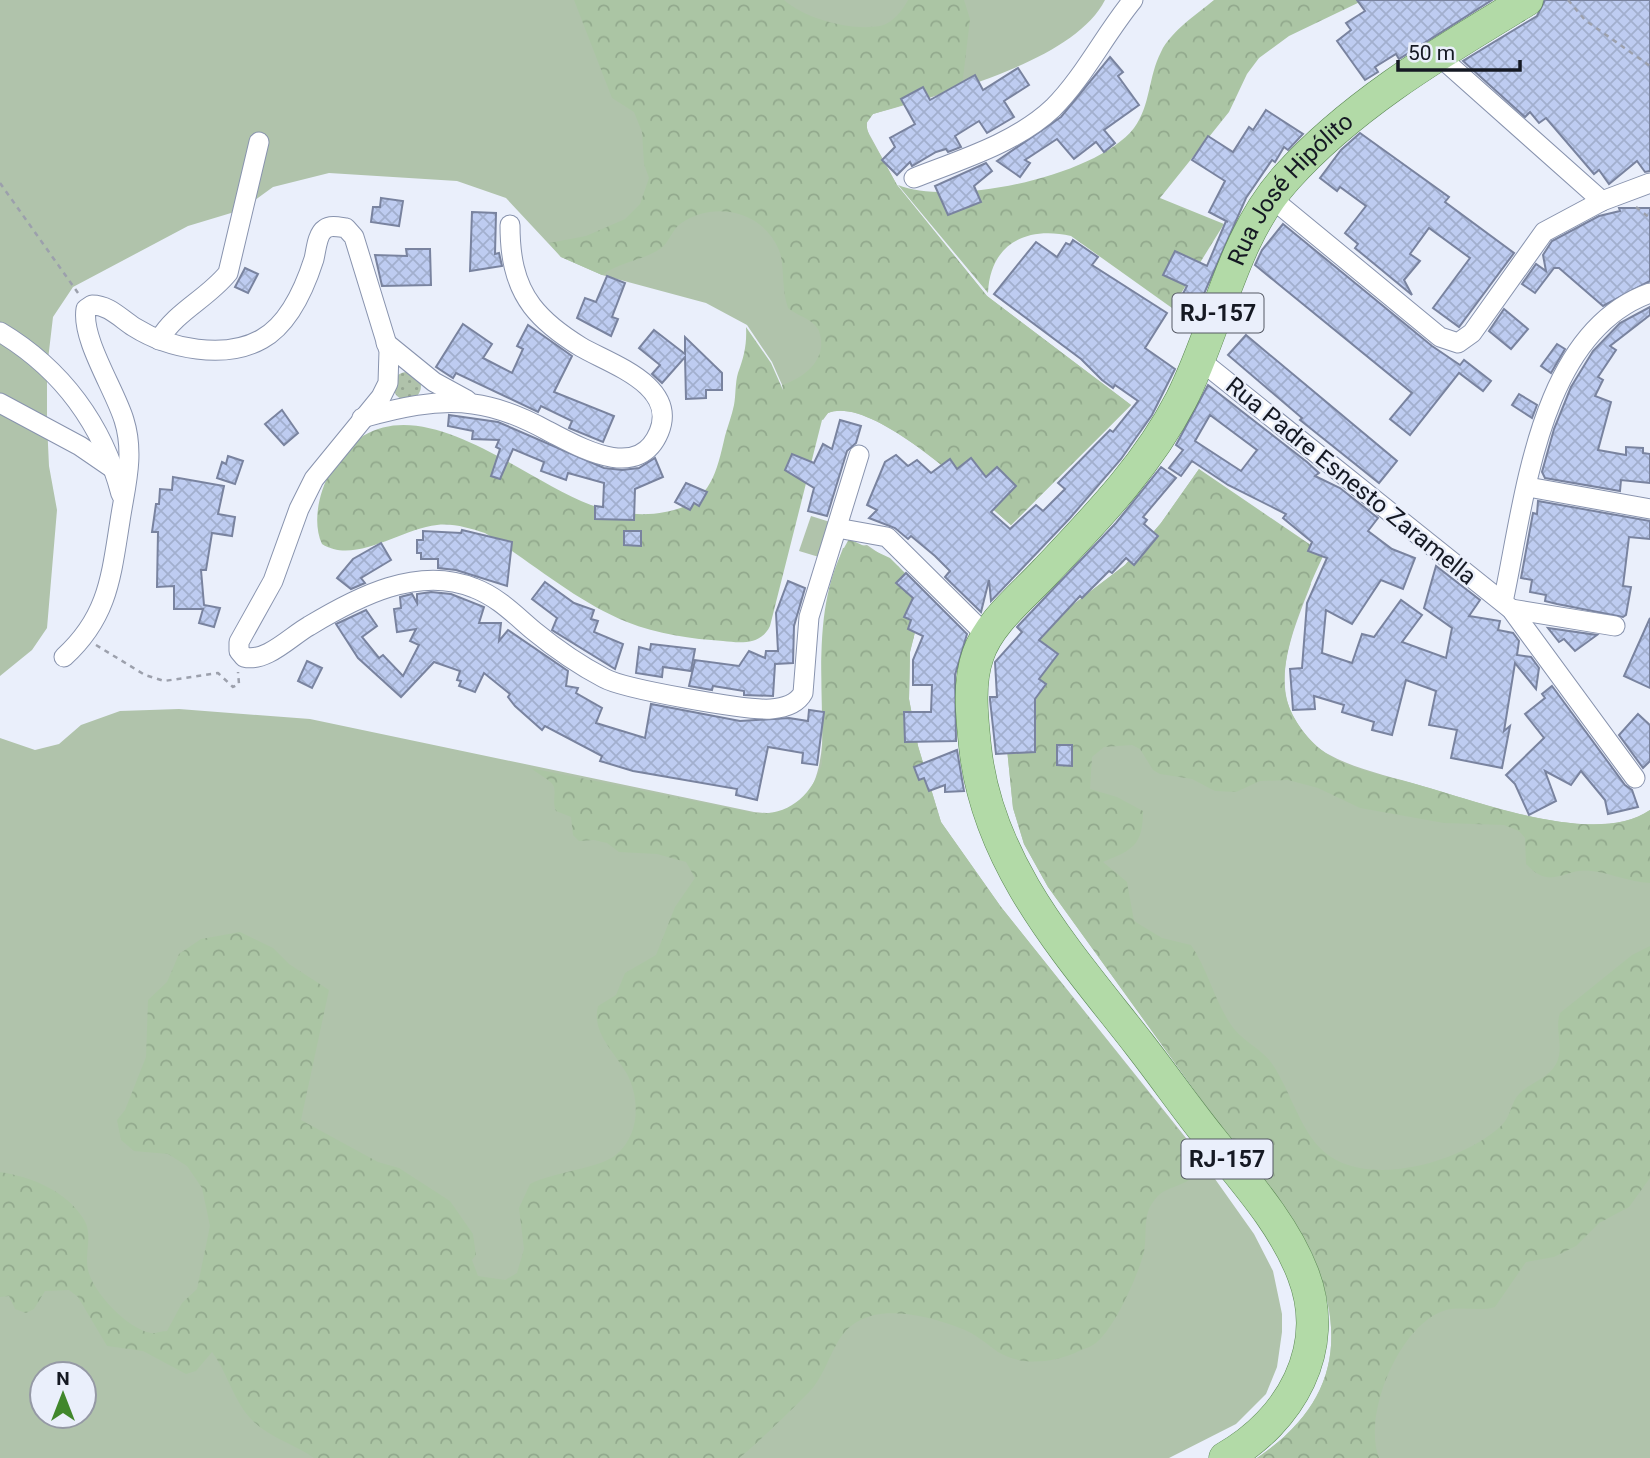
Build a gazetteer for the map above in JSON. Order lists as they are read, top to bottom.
{
  "streets": {
    "main road": ["Rua José Hipólito", "RJ-157"],
    "street": ["Rua Padre Esnesto Zaramella"]
  },
  "crossings": [
    ["Rua José Hipólito", "Rua Padre Esnesto Zaramella"]
  ],
  "scale_bar": "50 m",
  "north": "top"
}
